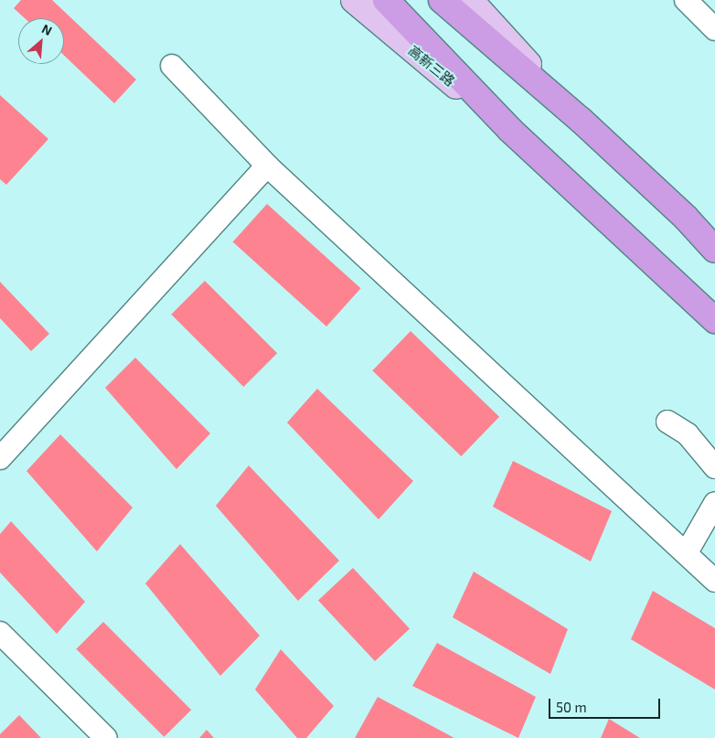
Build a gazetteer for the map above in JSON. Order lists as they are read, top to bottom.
{
  "streets": {
    "highway": ["高新三路"]
  },
  "scale_bar": "50 m",
  "north": "top right"
}
